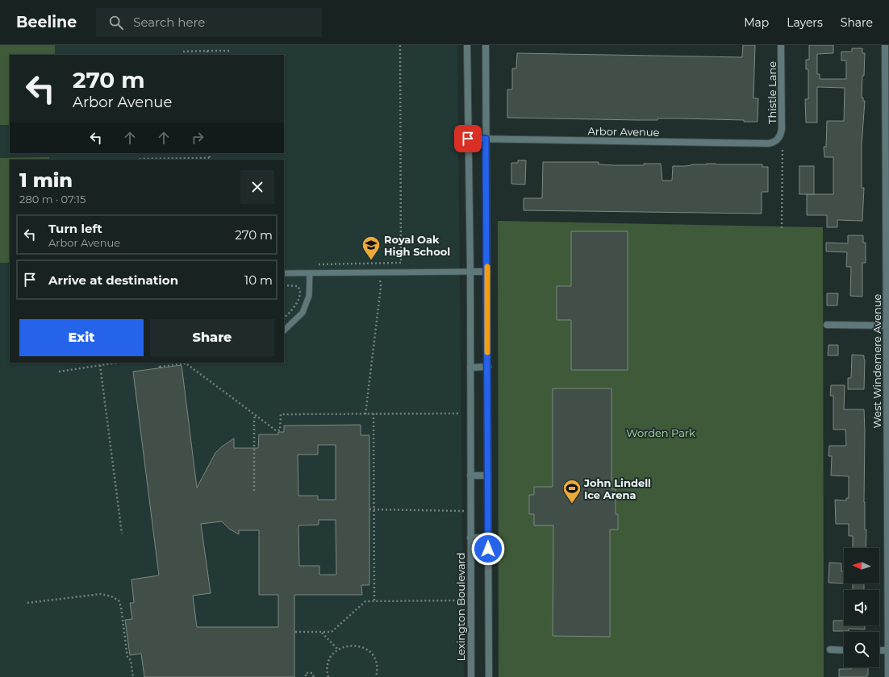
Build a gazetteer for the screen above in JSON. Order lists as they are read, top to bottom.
{
  "streets": {
    "street": [
      "Thistle Lane",
      "Arbor Avenue",
      "West Windemere Avenue",
      "Lexington Boulevard"
    ]
  },
  "crossings": [
    ["Thistle Lane", "Arbor Avenue"],
    ["Arbor Avenue", "Lexington Boulevard"]
  ],
  "parks": ["Worden Park"],
  "places": {
    "school or university": ["Royal Oak High School"],
    "sports": ["John Lindell Ice Arena"]
  },
  "north": "left",
  "page": {
    "header": "Beeline",
    "search": "Search here",
    "nav": ["Map", "Layers", "Share"],
    "turn": ["270 m", "Arbor Avenue"],
    "heading": ["1 min", "280 m · 07:15"],
    "list": [
      {
        "name": "Turn left",
        "note": "Arbor Avenue",
        "value": "270 m"
      },
      {
        "name": "Arrive at destination",
        "value": "10 m"
      }
    ],
    "buttons": ["Exit", "Share"]
  }
}
